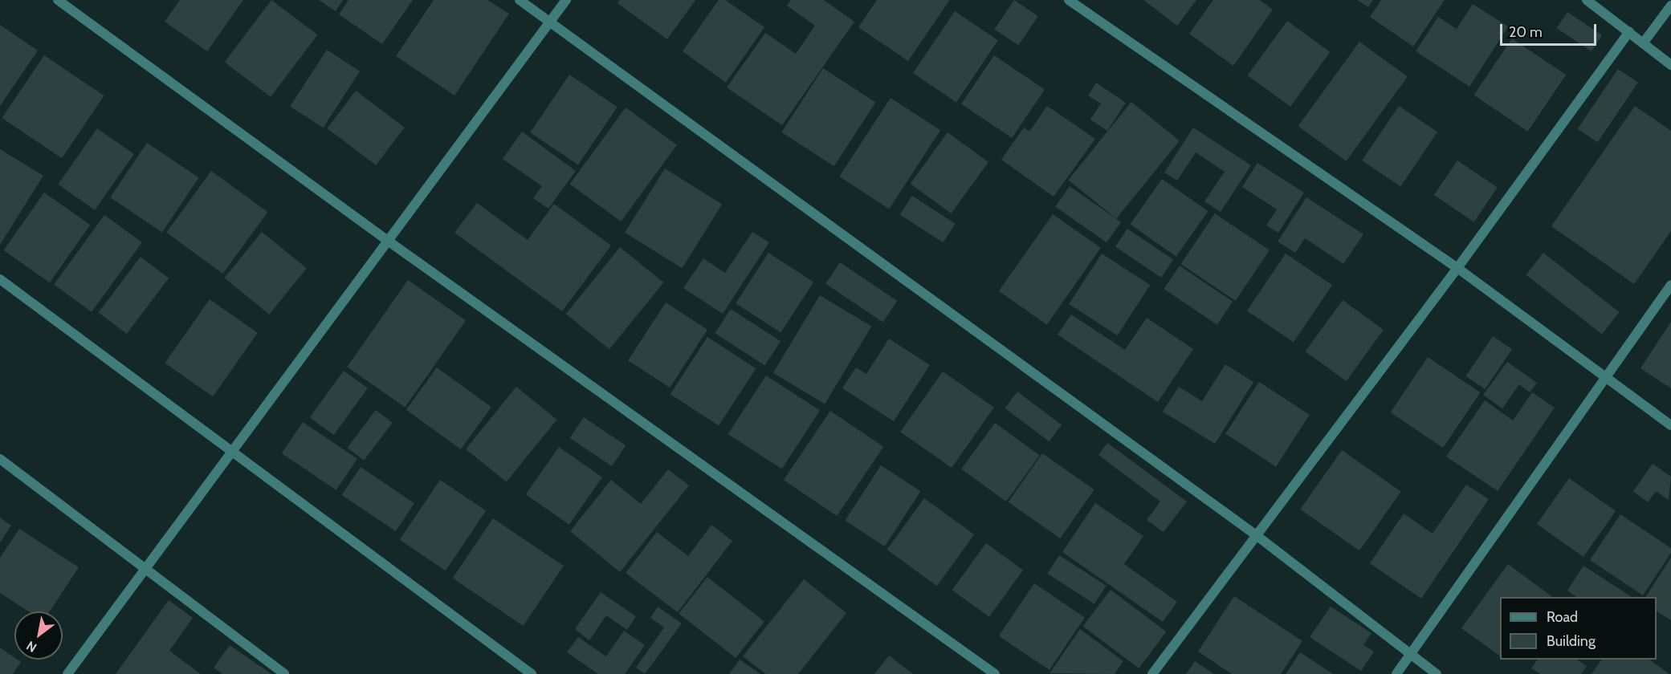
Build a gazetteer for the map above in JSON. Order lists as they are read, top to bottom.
{
  "legend": ["Road", "Building"],
  "scale_bar": "20 m",
  "north": "bottom left"
}
